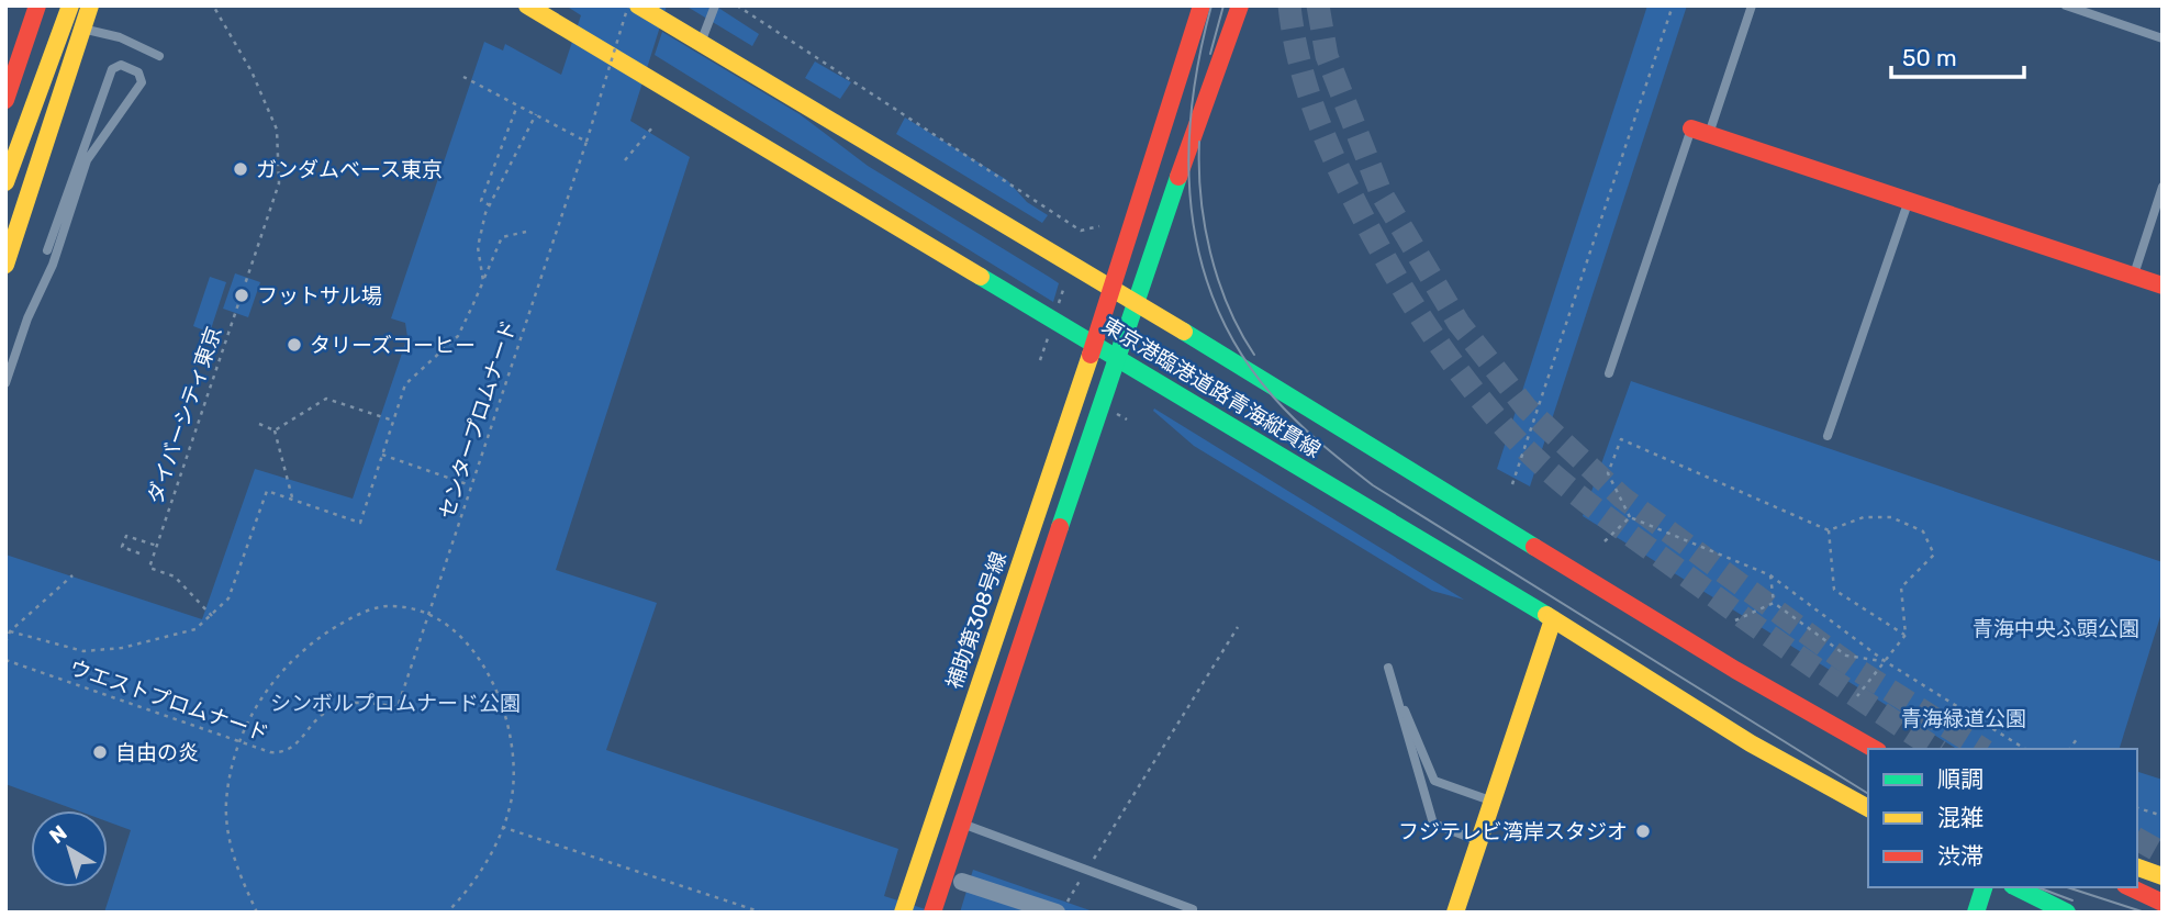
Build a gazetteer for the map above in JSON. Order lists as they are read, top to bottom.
{
  "streets": {
    "main road": ["東京港臨港道路青海縦貫線", "補助第308号線"],
    "path": ["ダイバーシティ東京", "センタープロムナード", "ウエストプロムナード"]
  },
  "crossings": [
    ["東京港臨港道路青海縦貫線", "補助第308号線"],
    ["センタープロムナード", "ウエストプロムナード"]
  ],
  "parks": ["青海中央ふ頭公園", "シンボルプロムナード公園", "青海緑道公園"],
  "places": [
    "ガンダムベース東京",
    "フットサル場",
    "タリーズコーヒー",
    "自由の炎",
    "フジテレビ湾岸スタジオ"
  ],
  "legend": ["順調", "混雑", "渋滞"],
  "scale_bar": "50 m",
  "north": "top left"
}
